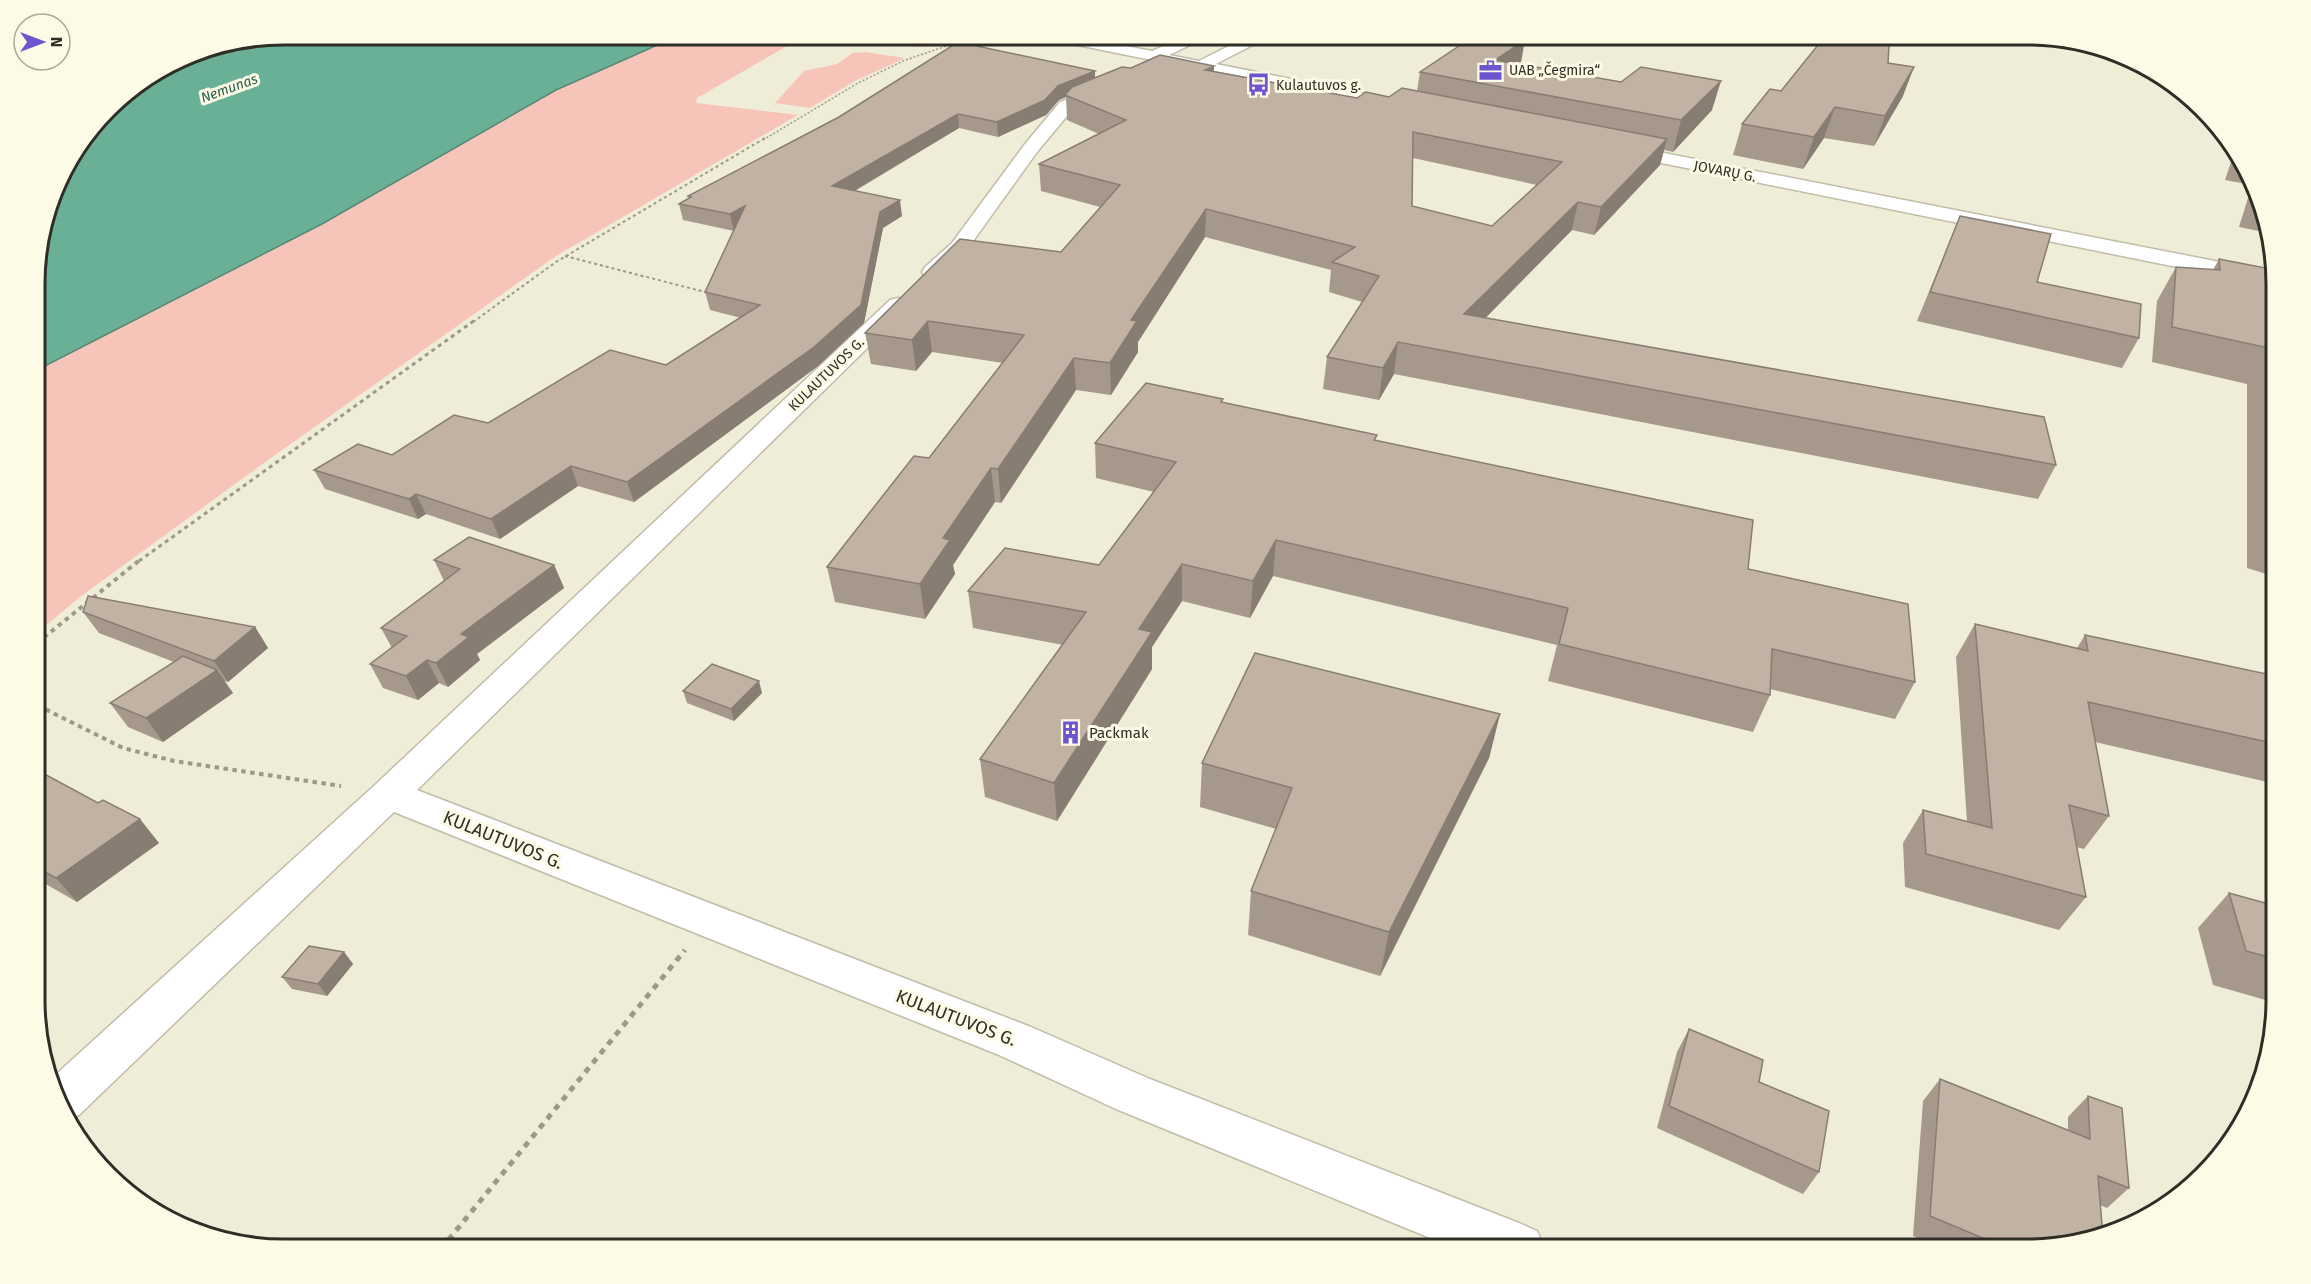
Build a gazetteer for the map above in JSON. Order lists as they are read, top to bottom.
{
  "streets": {
    "street": ["JOVARŲ G.", "KULAUTUVOS G."]
  },
  "water": ["Nemunas"],
  "places": {
    "office": ["UAB „Čegmira“"],
    "bus stop": ["Kulautuvos g."],
    "building": ["Packmak"]
  },
  "north": "right"
}
